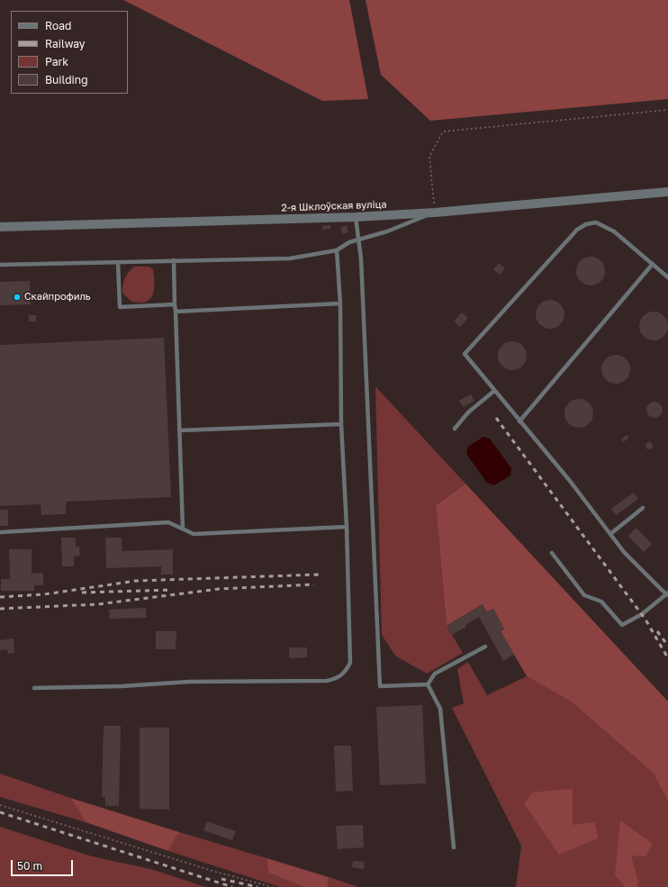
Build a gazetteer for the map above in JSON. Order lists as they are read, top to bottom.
{
  "streets": {
    "street": ["2-я Шклоўская вуліца"]
  },
  "places": ["Скайпрофиль"],
  "legend": [
    "Road",
    "Railway",
    "Park",
    "Building"
  ],
  "scale_bar": "50 m"
}
